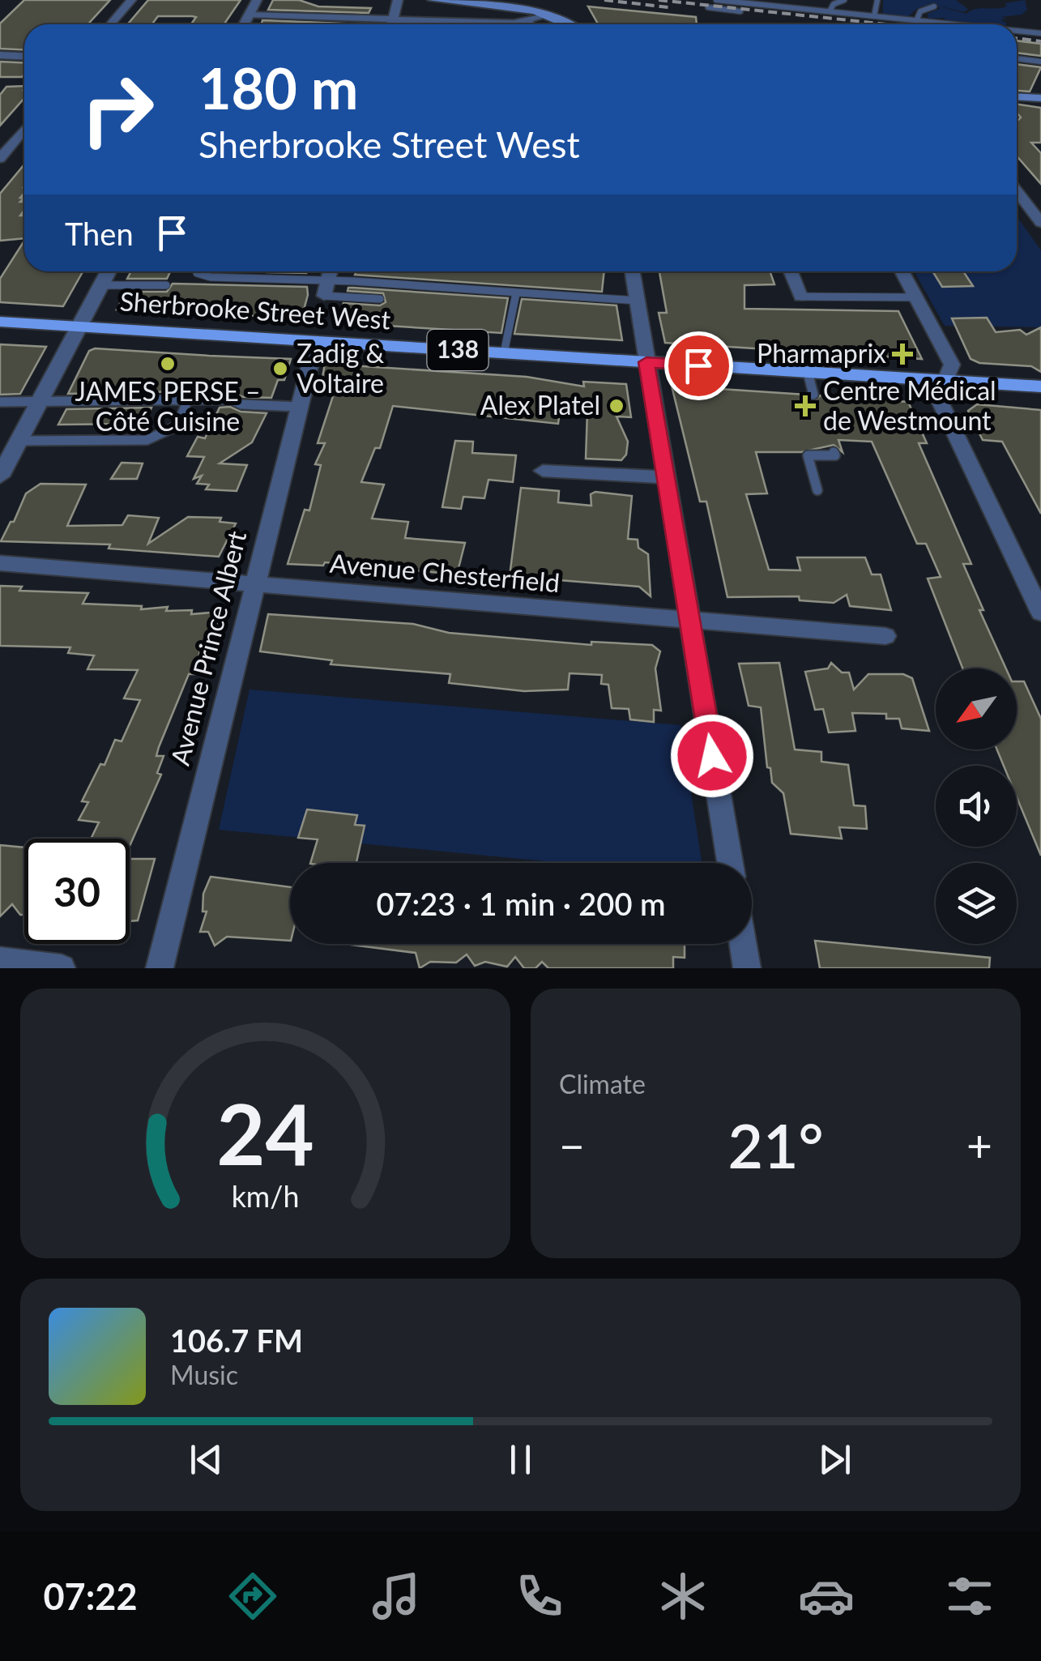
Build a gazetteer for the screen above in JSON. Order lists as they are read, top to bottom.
{
  "streets": {
    "main road": ["Sherbrooke Street West", "138"],
    "street": ["Avenue Chesterfield", "Avenue Prince Albert"]
  },
  "crossings": [
    ["Sherbrooke Street West", "Avenue Prince Albert"],
    ["Avenue Chesterfield", "Avenue Prince Albert"]
  ],
  "places": {
    "health": ["Pharmaprix", "Centre Médical de Westmount"],
    "other": ["JAMES PERSE – Côté Cuisine", "Zadig & Voltaire", "Alex Platel"]
  },
  "north": "bottom left",
  "page": {
    "turn": ["180 m", "Sherbrooke Street West"],
    "then": "Then",
    "limit": "30",
    "trip": "07:23 · 1 min · 200 m",
    "tile": "Climate",
    "heat": ["−", "21°", "+"],
    "song": ["106.7 FM", "Music"],
    "tabs": "07:22",
    "gauge": ["24", "km/h"]
  }
}
